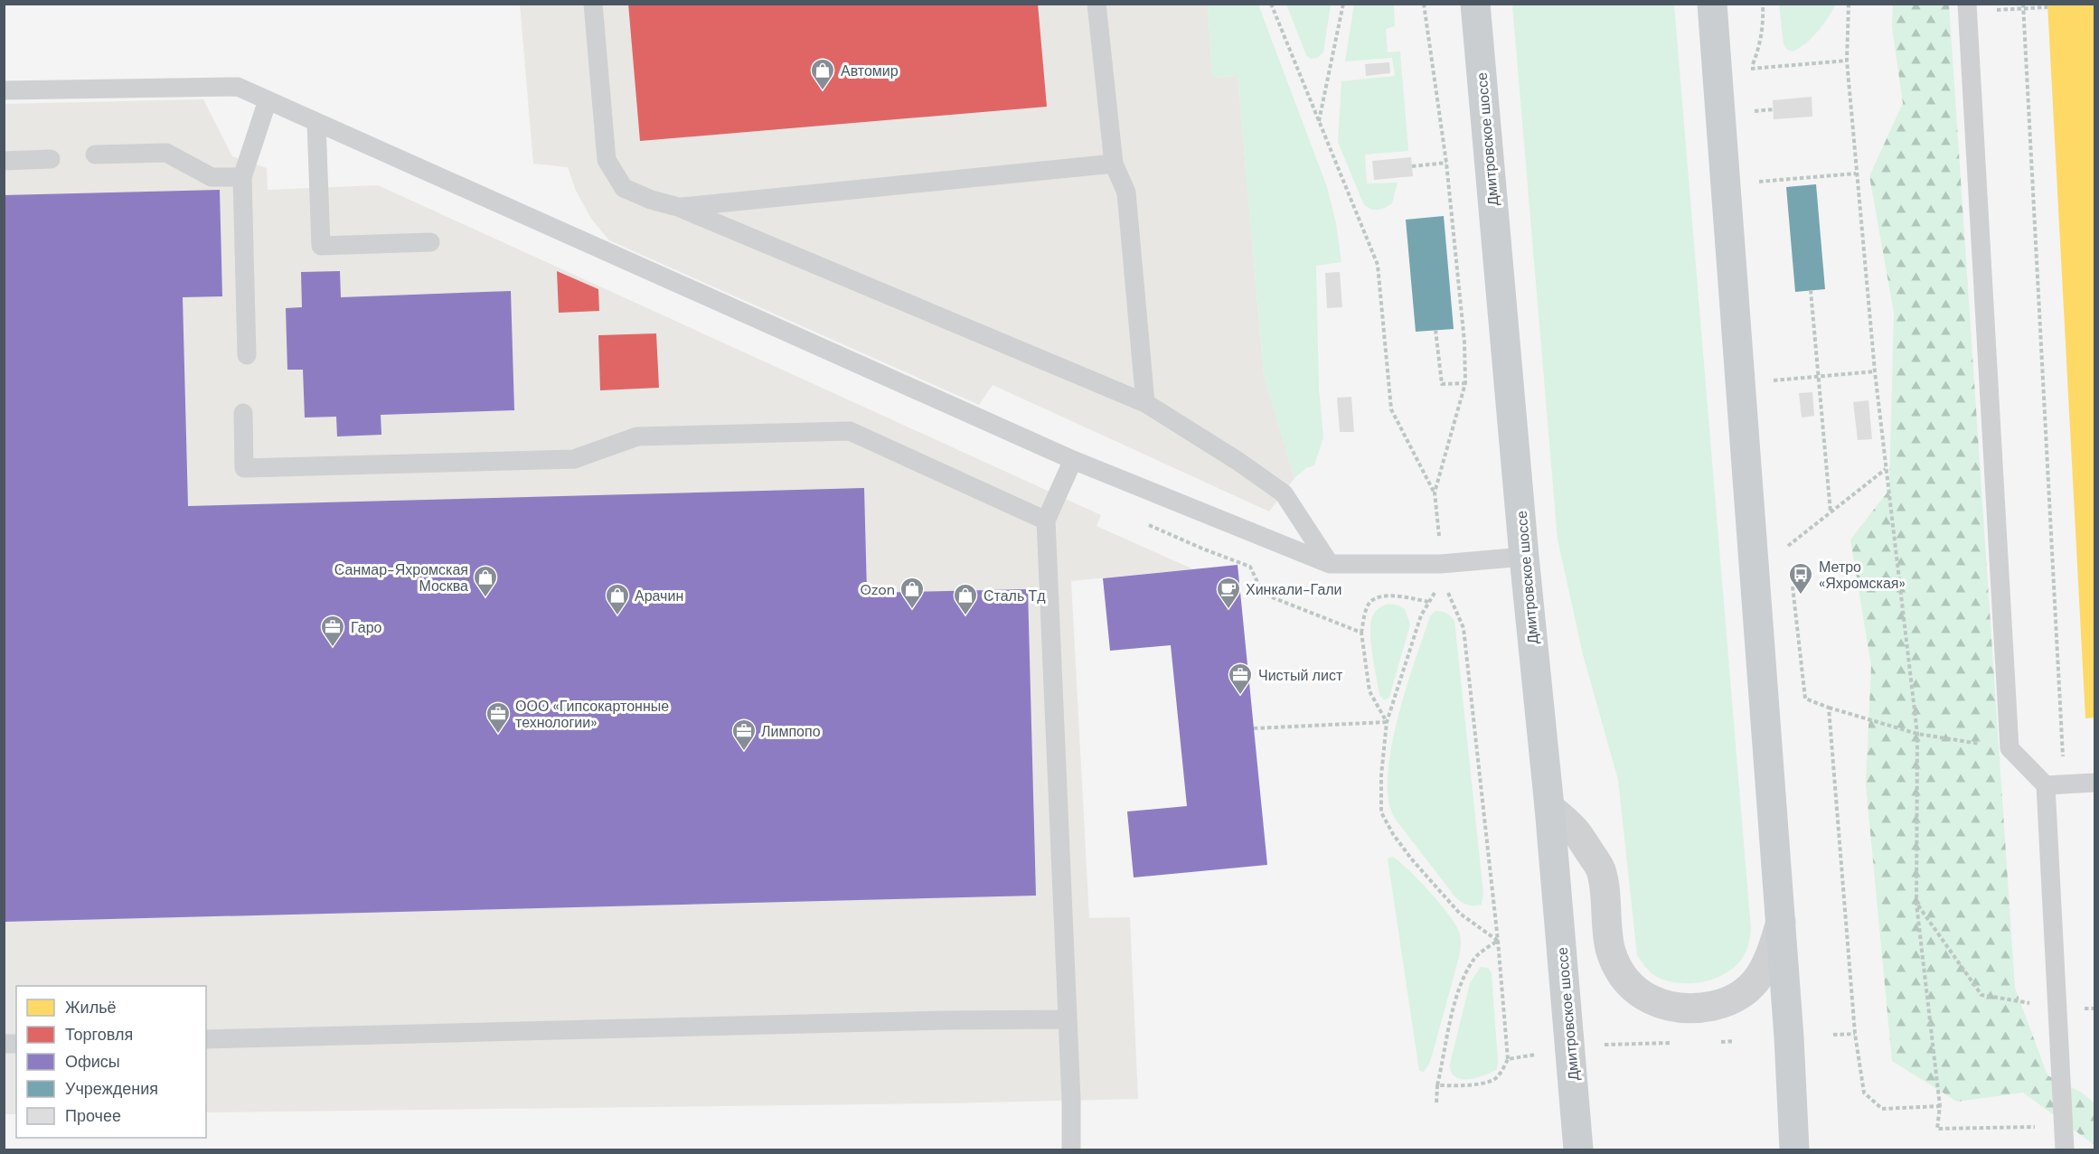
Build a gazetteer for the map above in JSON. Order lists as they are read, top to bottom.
{
  "streets": {
    "main road": ["Дмитровское шоссе"]
  },
  "places": {
    "shop": [
      "Автомир",
      "Санмар-Яхромская Москва",
      "Ozon",
      "Арачин",
      "Сталь Тд"
    ],
    "bus stop": ["Метро «Яхромская»"],
    "cafe": ["Хинкали-Гали"],
    "office": [
      "Гаро",
      "Чистый лист",
      "ООО «Гипсокартонные технологии»",
      "Лимпопо"
    ]
  },
  "legend": [
    "Жильё",
    "Торговля",
    "Офисы",
    "Учреждения",
    "Прочее"
  ]
}
